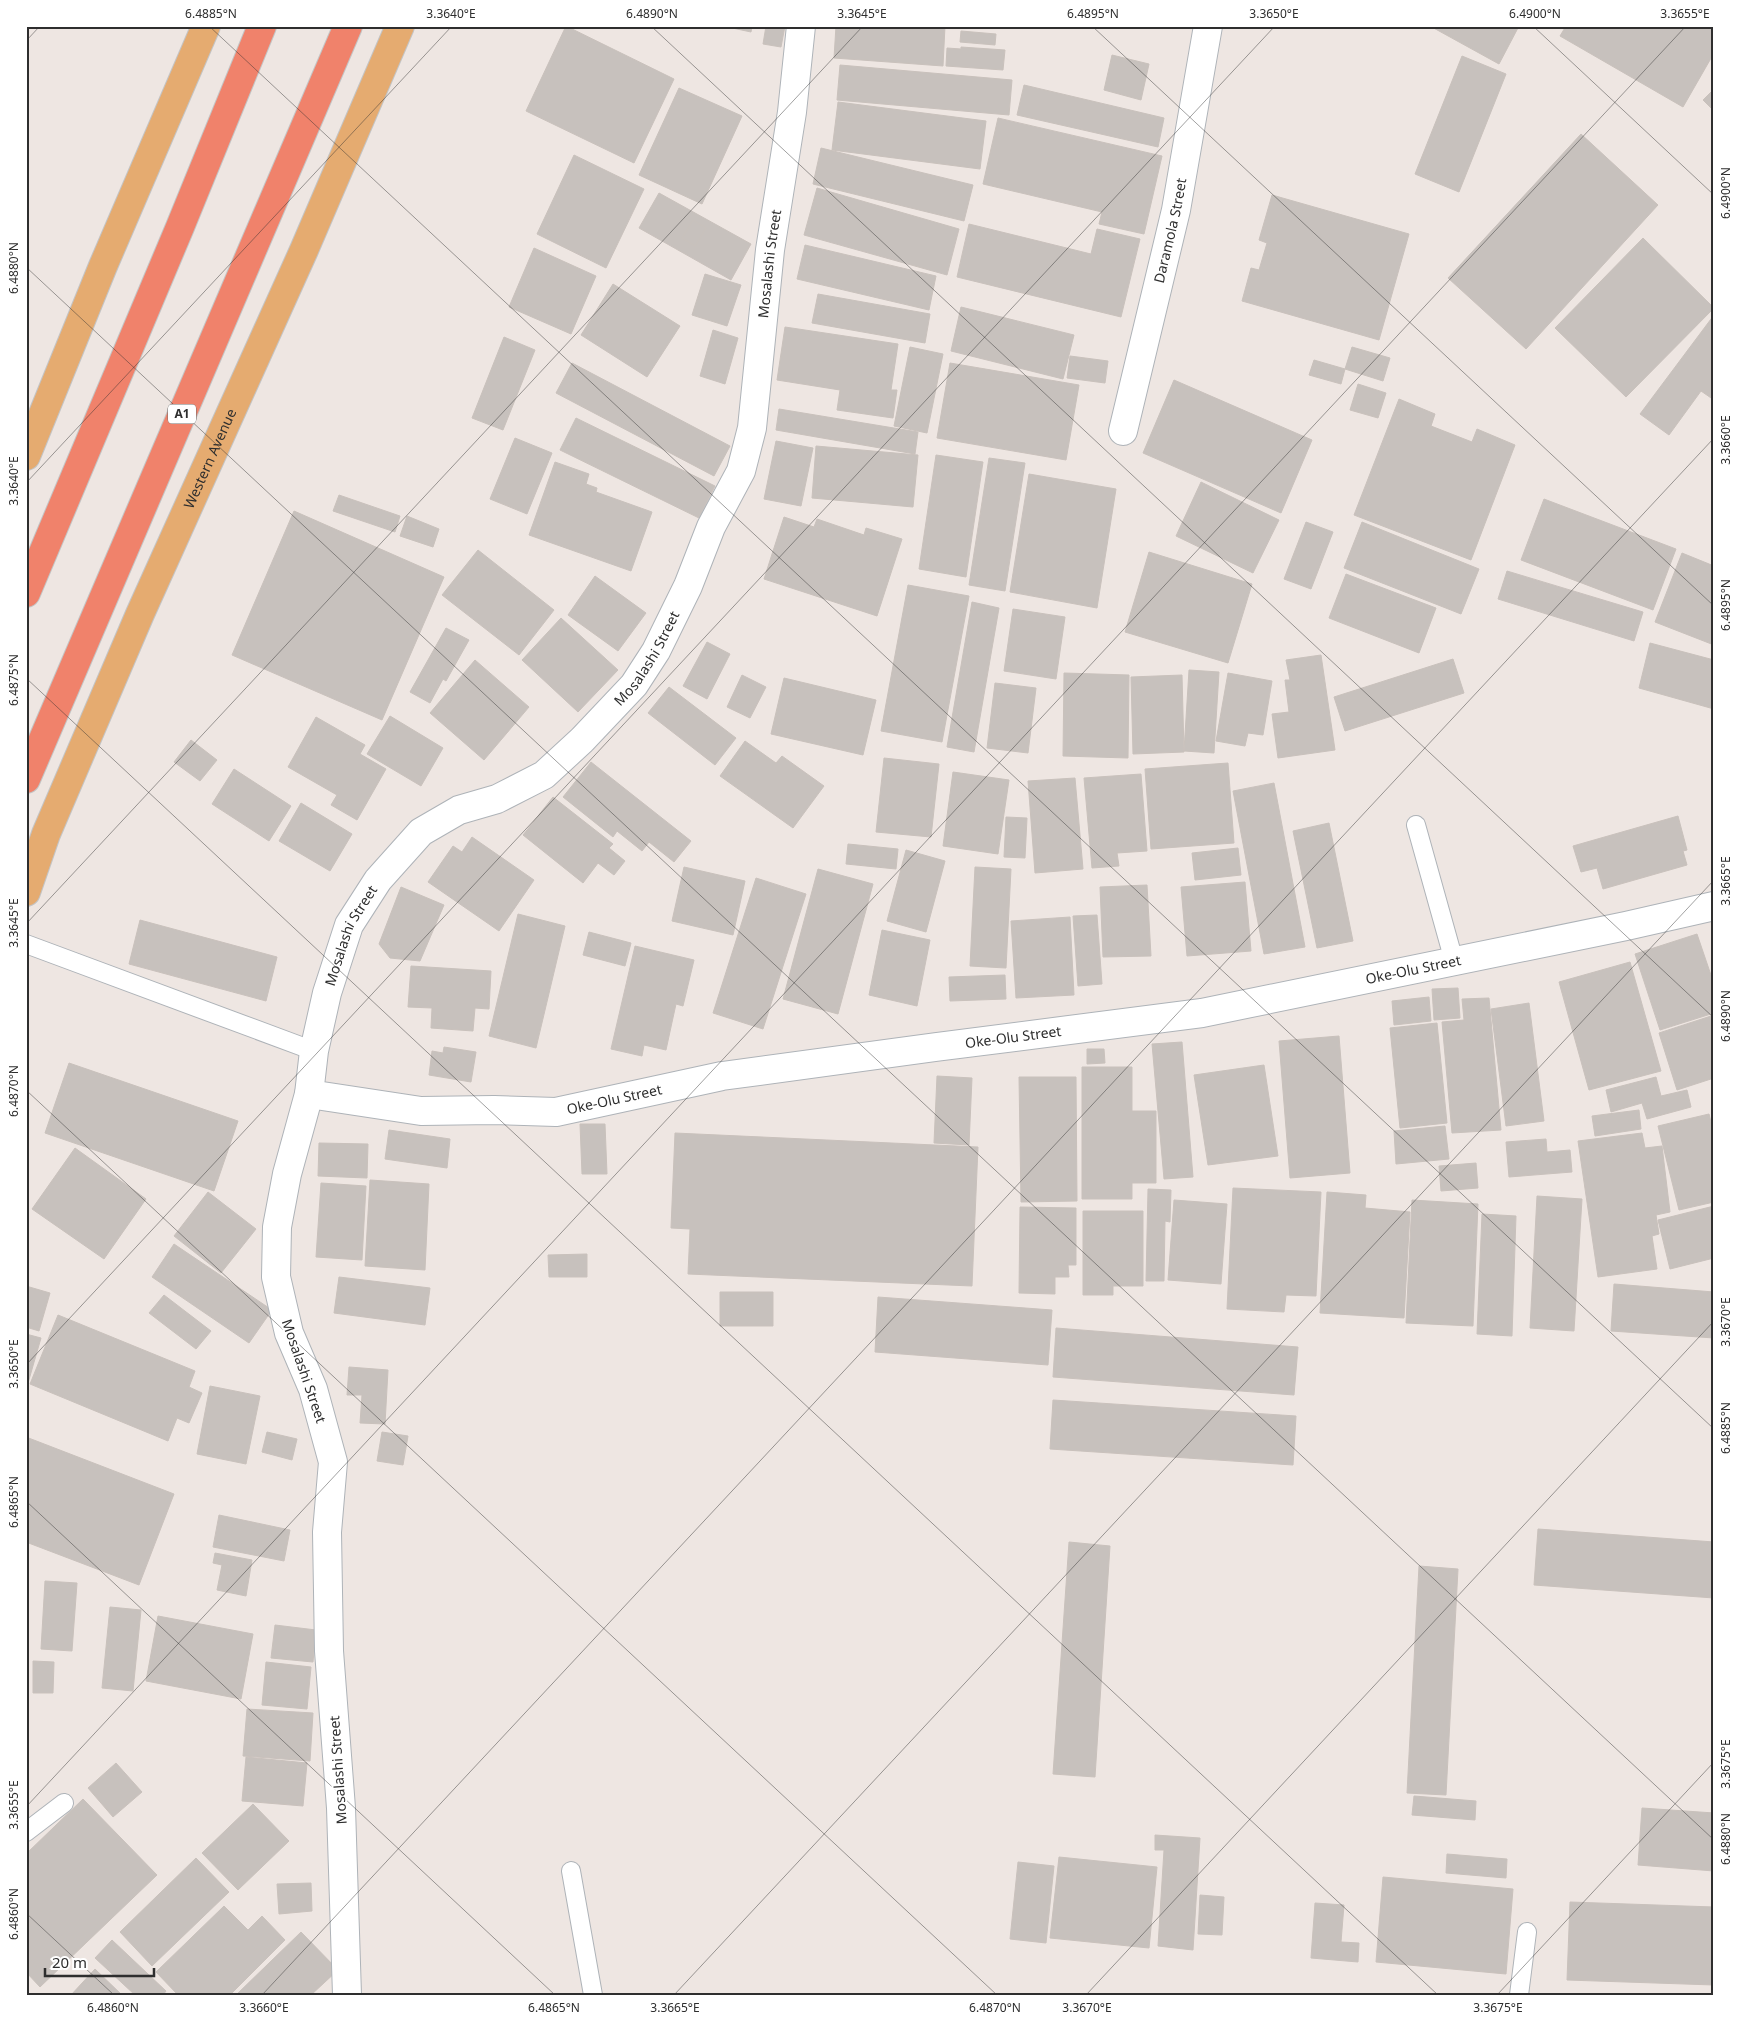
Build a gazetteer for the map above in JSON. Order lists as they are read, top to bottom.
{
  "streets": {
    "highway": ["A1"],
    "main road": ["Western Avenue"],
    "street": ["Daramola Street", "Mosalashi Street", "Oke-Olu Street"]
  },
  "crossings": [
    ["Mosalashi Street", "Oke-Olu Street"]
  ],
  "scale_bar": "20 m",
  "coordinates": [
    "6.4885°N",
    "3.3640°E",
    "6.4890°N",
    "3.3645°E",
    "6.4895°N",
    "3.3650°E",
    "6.4900°N",
    "3.3655°E",
    "6.4880°N",
    "3.3660°E",
    "6.4875°N",
    "3.3665°E",
    "6.4870°N",
    "3.3670°E",
    "6.4865°N",
    "3.3675°E",
    "6.4860°N"
  ]
}
